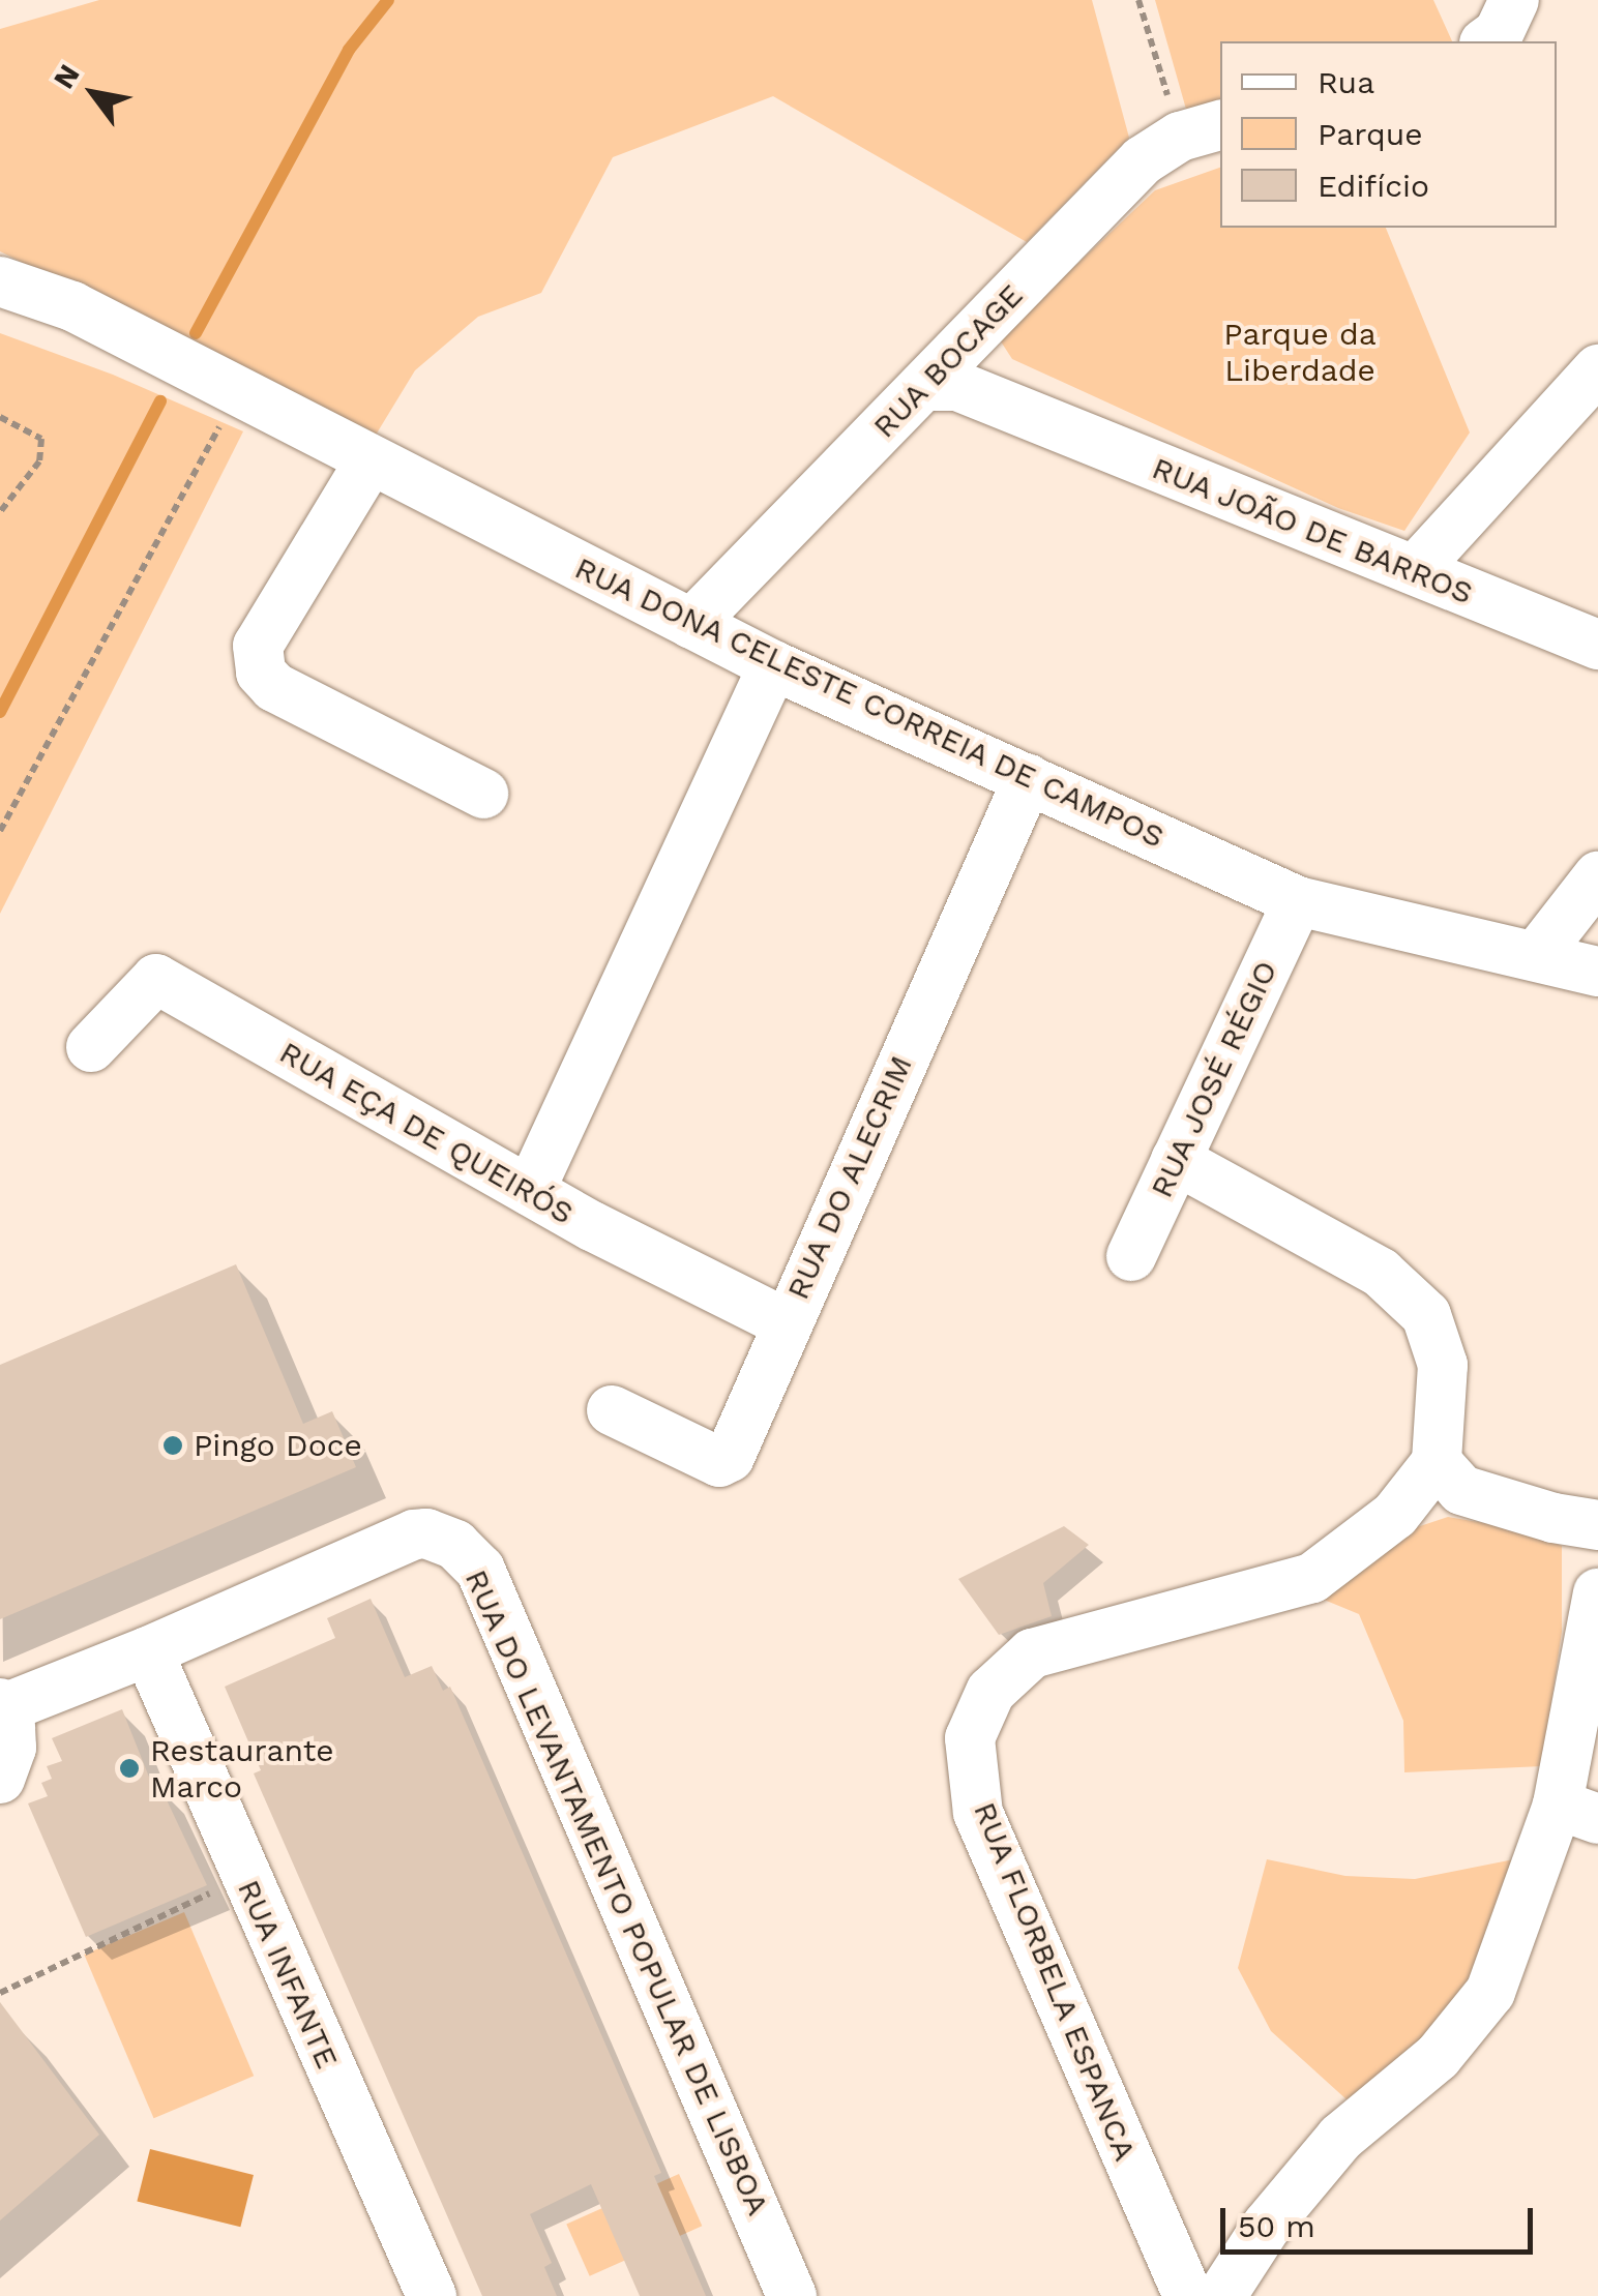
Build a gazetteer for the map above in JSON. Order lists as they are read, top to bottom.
{
  "streets": {
    "street": [
      "RUA BOCAGE",
      "RUA JOÃO DE BARROS",
      "RUA DONA CELESTE CORREIA DE CAMPOS",
      "RUA JOSÉ RÉGIO",
      "RUA EÇA DE QUEIRÓS",
      "RUA DO ALECRIM",
      "RUA DO LEVANTAMENTO POPULAR DE LISBOA",
      "RUA INFANTE",
      "RUA FLORBELA ESPANCA"
    ]
  },
  "crossings": [
    ["RUA BOCAGE", "RUA JOÃO DE BARROS"],
    ["RUA BOCAGE", "RUA DONA CELESTE CORREIA DE CAMPOS"],
    ["RUA DONA CELESTE CORREIA DE CAMPOS", "RUA JOSÉ RÉGIO"],
    ["RUA DONA CELESTE CORREIA DE CAMPOS", "RUA DO ALECRIM"],
    ["RUA EÇA DE QUEIRÓS", "RUA DO ALECRIM"],
    ["RUA DO LEVANTAMENTO POPULAR DE LISBOA", "RUA INFANTE"]
  ],
  "parks": ["Parque da Liberdade"],
  "places": ["Pingo Doce", "Restaurante Marco"],
  "legend": ["Rua", "Parque", "Edifício"],
  "scale_bar": "50 m",
  "north": "top left"
}
